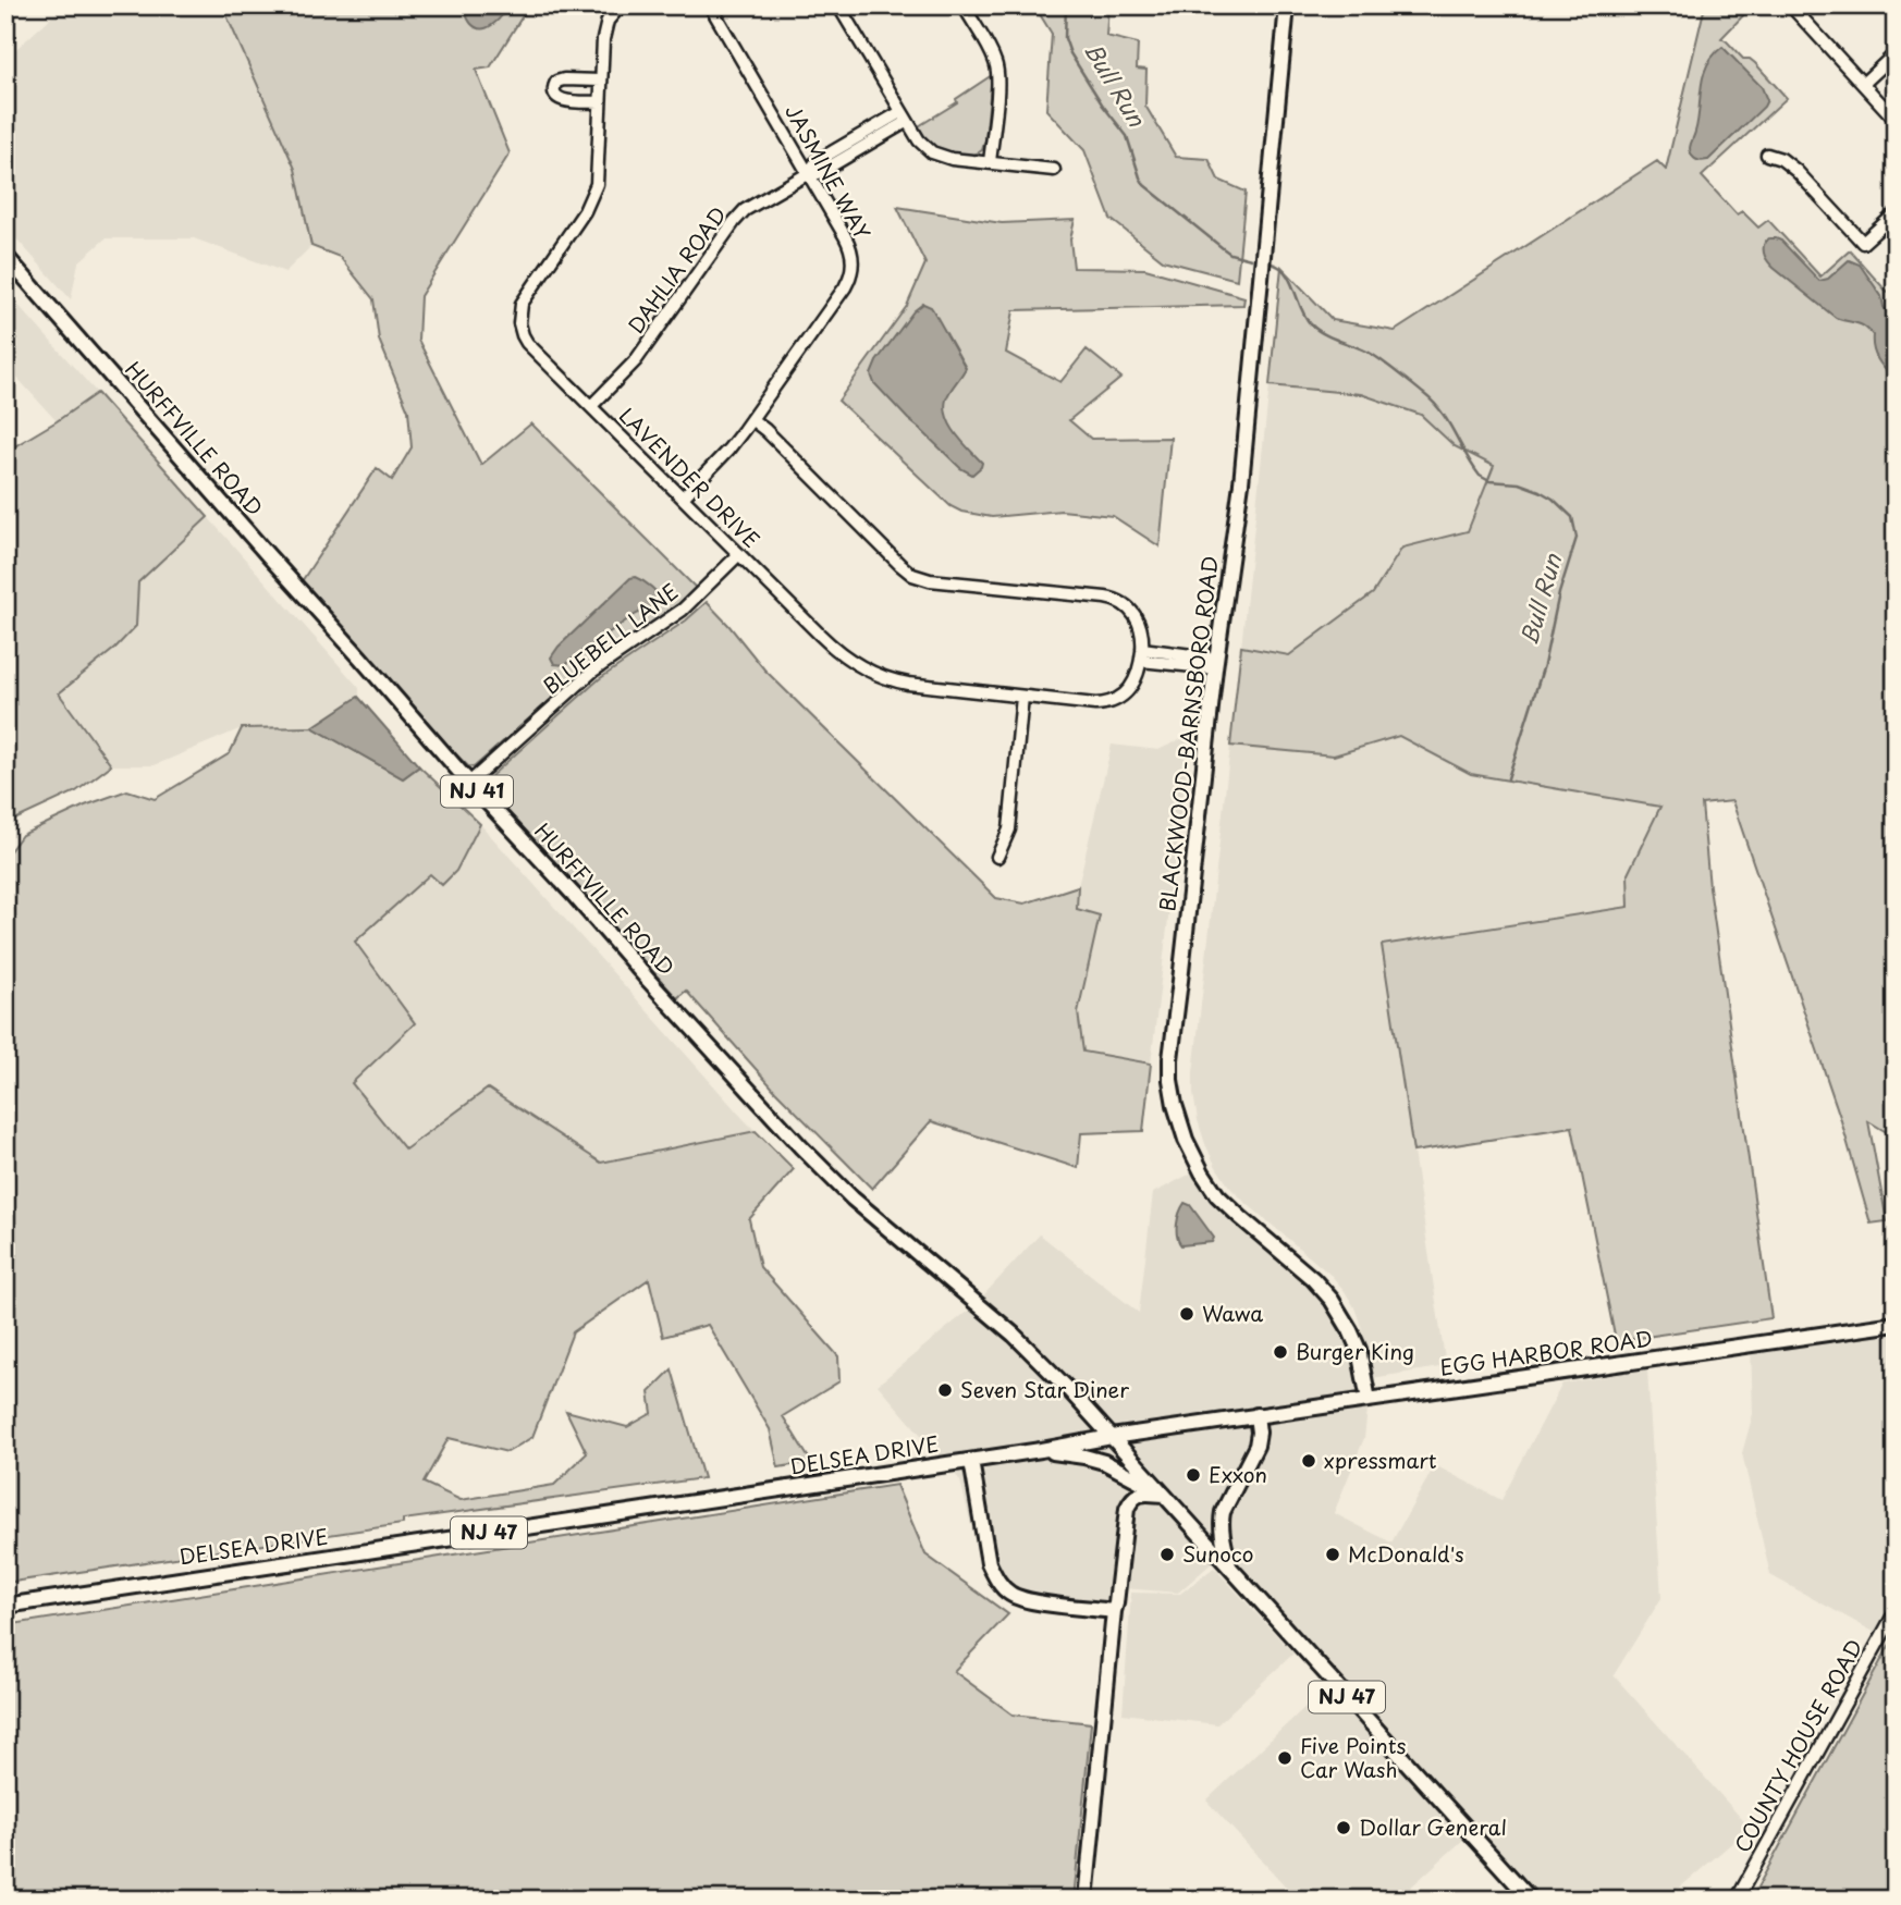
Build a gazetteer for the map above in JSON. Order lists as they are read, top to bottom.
{
  "streets": {
    "main road": [
      "HURFFVILLE ROAD",
      "BLACKWOOD-BARNSBORO ROAD",
      "NJ 41",
      "EGG HARBOR ROAD",
      "DELSEA DRIVE",
      "NJ 47"
    ],
    "street": [
      "JASMINE WAY",
      "DAHLIA ROAD",
      "LAVENDER DRIVE",
      "BLUEBELL LANE",
      "COUNTY HOUSE ROAD"
    ]
  },
  "crossings": [
    ["JASMINE WAY", "DAHLIA ROAD"],
    ["JASMINE WAY", "LAVENDER DRIVE"],
    ["DAHLIA ROAD", "LAVENDER DRIVE"],
    ["HURFFVILLE ROAD", "BLUEBELL LANE"],
    ["HURFFVILLE ROAD", "EGG HARBOR ROAD"],
    ["HURFFVILLE ROAD", "DELSEA DRIVE"],
    ["HURFFVILLE ROAD", "NJ 47"],
    ["LAVENDER DRIVE", "BLUEBELL LANE"],
    ["BLACKWOOD-BARNSBORO ROAD", "EGG HARBOR ROAD"],
    ["EGG HARBOR ROAD", "DELSEA DRIVE"],
    ["EGG HARBOR ROAD", "NJ 47"],
    ["DELSEA DRIVE", "NJ 47"]
  ],
  "water": ["Bull Run"],
  "places": [
    "Wawa",
    "Burger King",
    "Seven Star Diner",
    "xpressmart",
    "Exxon",
    "Sunoco",
    "McDonald's",
    "Five Points Car Wash",
    "Dollar General"
  ]
}
